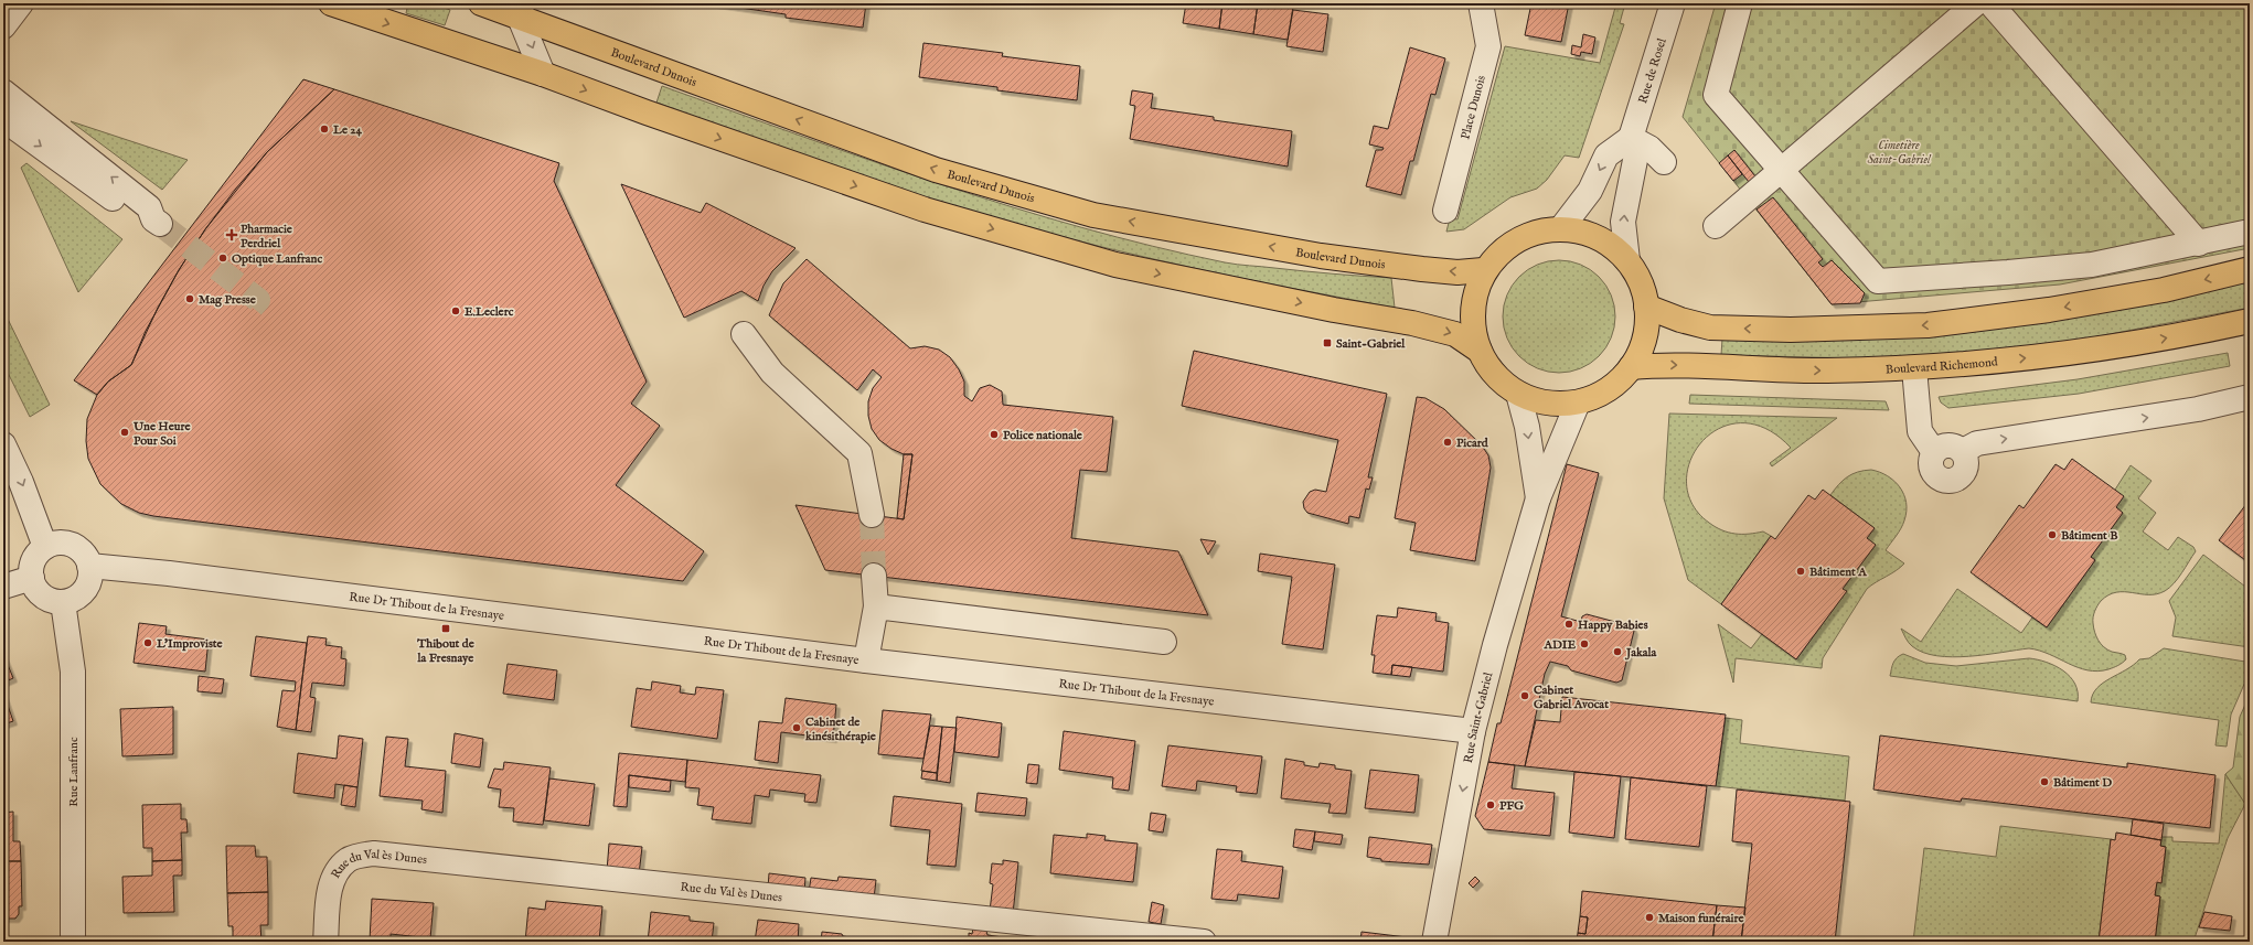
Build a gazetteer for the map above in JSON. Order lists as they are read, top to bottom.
{
  "streets": {
    "main road": ["Boulevard Dunois", "Boulevard Richemond"],
    "street": [
      "Rue de Rosel",
      "Place Dunois",
      "Rue Dr Thibout de la Fresnaye",
      "Rue Saint-Gabriel",
      "Rue Lanfranc",
      "Rue du Val ès Dunes"
    ]
  },
  "crossings": [
    ["Rue Dr Thibout de la Fresnaye", "Rue Saint-Gabriel"],
    ["Rue Dr Thibout de la Fresnaye", "Rue Lanfranc"]
  ],
  "one_way": ["Rue de Rosel"],
  "parks": ["Cimetière Saint-Gabriel"],
  "places": {
    "other": [
      "Le 24",
      "Optique Lanfranc",
      "Mag Presse",
      "E.Leclerc",
      "Une Heure Pour Soi",
      "Police nationale",
      "Picard",
      "Bâtiment B",
      "Bâtiment A",
      "Happy Babies",
      "L'Improviste",
      "ADIE",
      "Jakala",
      "Cabinet Gabriel Avocat",
      "Cabinet de kinésithérapie",
      "Bâtiment D",
      "PFG",
      "Maison funéraire"
    ],
    "health": ["Pharmacie Perdriel"],
    "transit": ["Saint-Gabriel", "Thibout de la Fresnaye"]
  }
}
